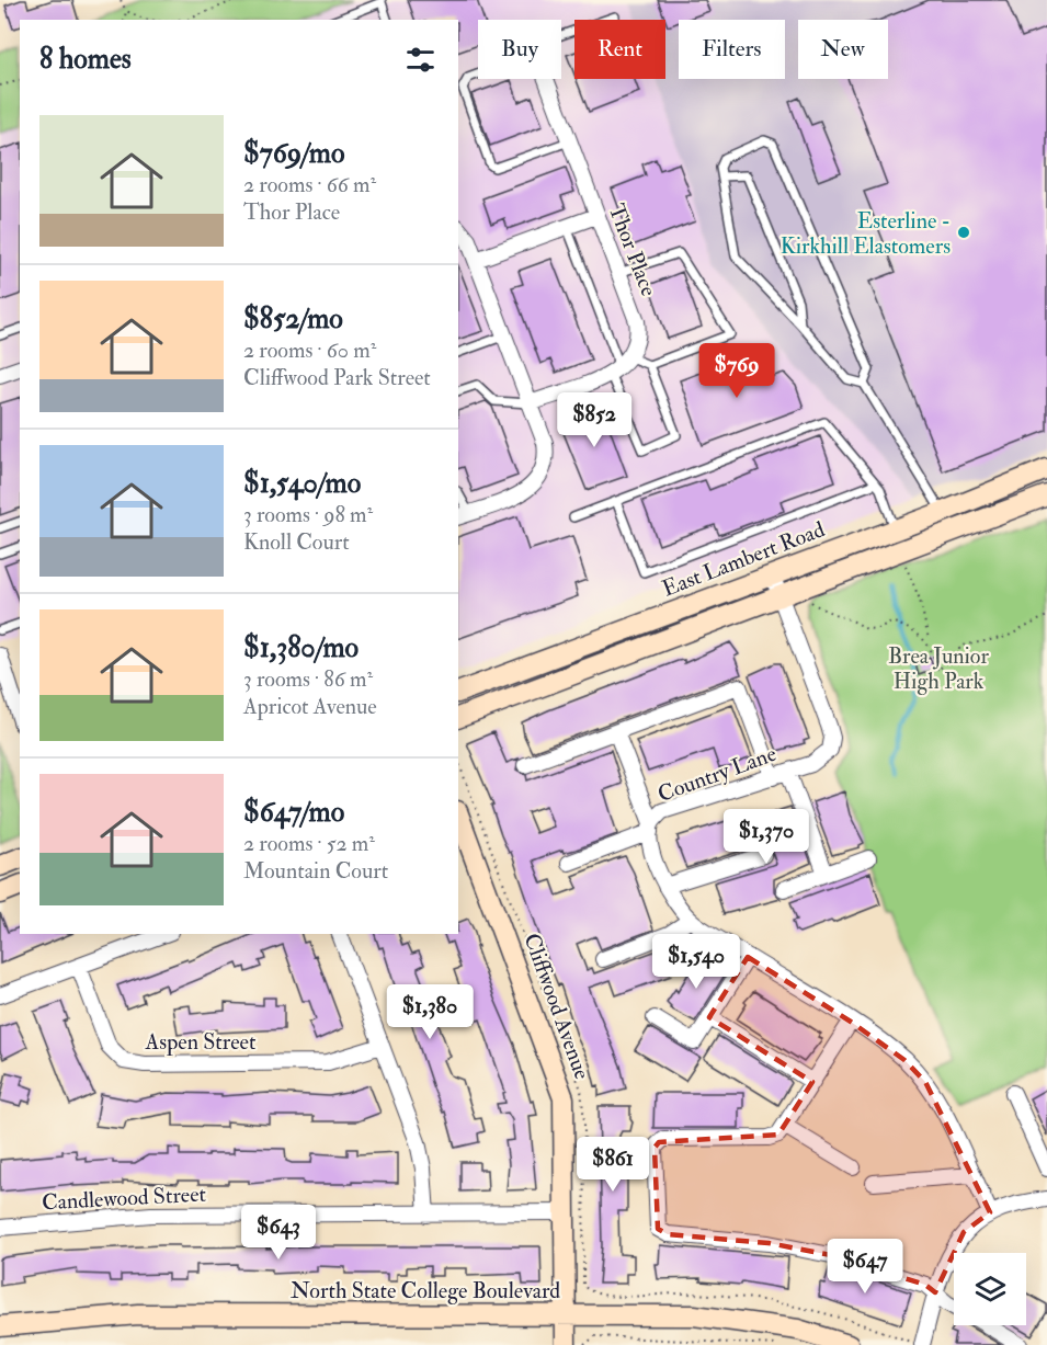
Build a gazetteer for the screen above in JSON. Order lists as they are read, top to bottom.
{
  "streets": {
    "main road": ["East Lambert Road", "Cliffwood Avenue", "North State College Boulevard"],
    "street": [
      "Thor Place",
      "Country Lane",
      "Aspen Street",
      "Candlewood Street"
    ]
  },
  "crossings": [
    ["East Lambert Road", "Country Lane"],
    ["Cliffwood Avenue", "Candlewood Street"],
    ["Cliffwood Avenue", "North State College Boulevard"]
  ],
  "parks": ["Brea Junior High Park"],
  "places": ["Esterline - Kirkhill Elastomers"],
  "page": {
    "chip": [
      "Buy",
      "Rent",
      "Filters",
      "New"
    ],
    "heading": "8 homes",
    "list": [
      {
        "name": "$769/mo",
        "note": "2 rooms · 66 m² · Thor Place"
      },
      {
        "name": "$852/mo",
        "note": "2 rooms · 60 m² · Cliffwood Park Street"
      },
      {
        "name": "$1,540/mo",
        "note": "3 rooms · 98 m² · Knoll Court"
      },
      {
        "name": "$1,380/mo",
        "note": "3 rooms · 86 m² · Apricot Avenue"
      },
      {
        "name": "$647/mo",
        "note": "2 rooms · 52 m² · Mountain Court"
      }
    ],
    "price": [
      "$769",
      "$852",
      "$1,370",
      "$1,540",
      "$1,380",
      "$861",
      "$643",
      "$647"
    ]
  }
}
